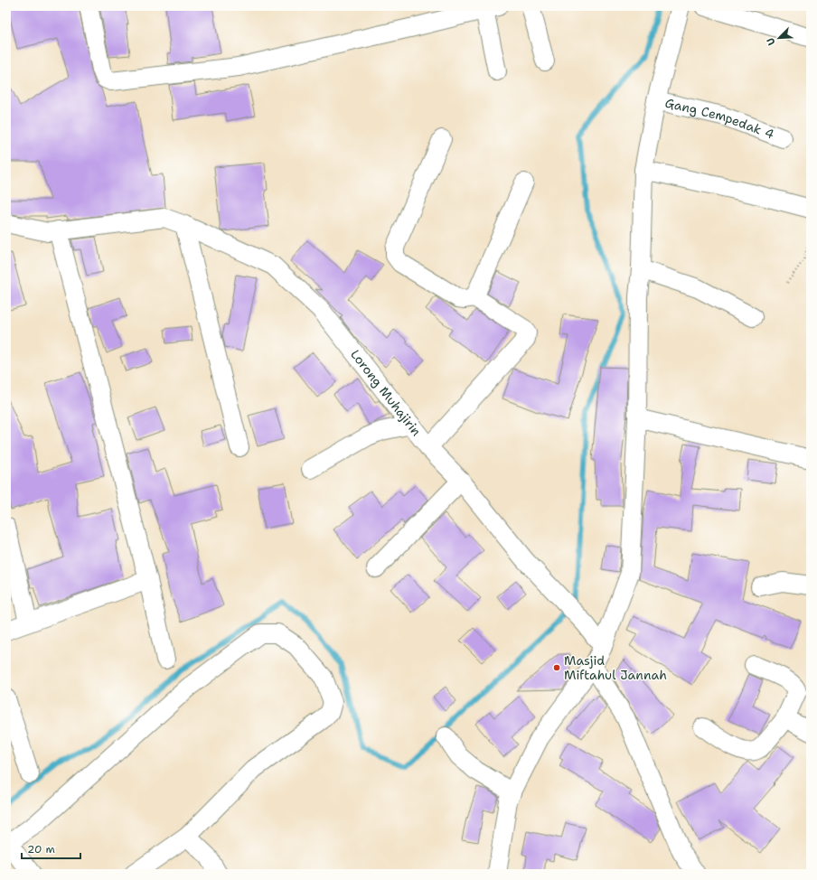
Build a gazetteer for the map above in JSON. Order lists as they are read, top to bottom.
{
  "streets": {
    "street": ["Gang Cempedak 4", "Lorong Muhajirin"]
  },
  "places": ["Masjid Miftahul Jannah"],
  "scale_bar": "20 m",
  "north": "bottom left"
}
